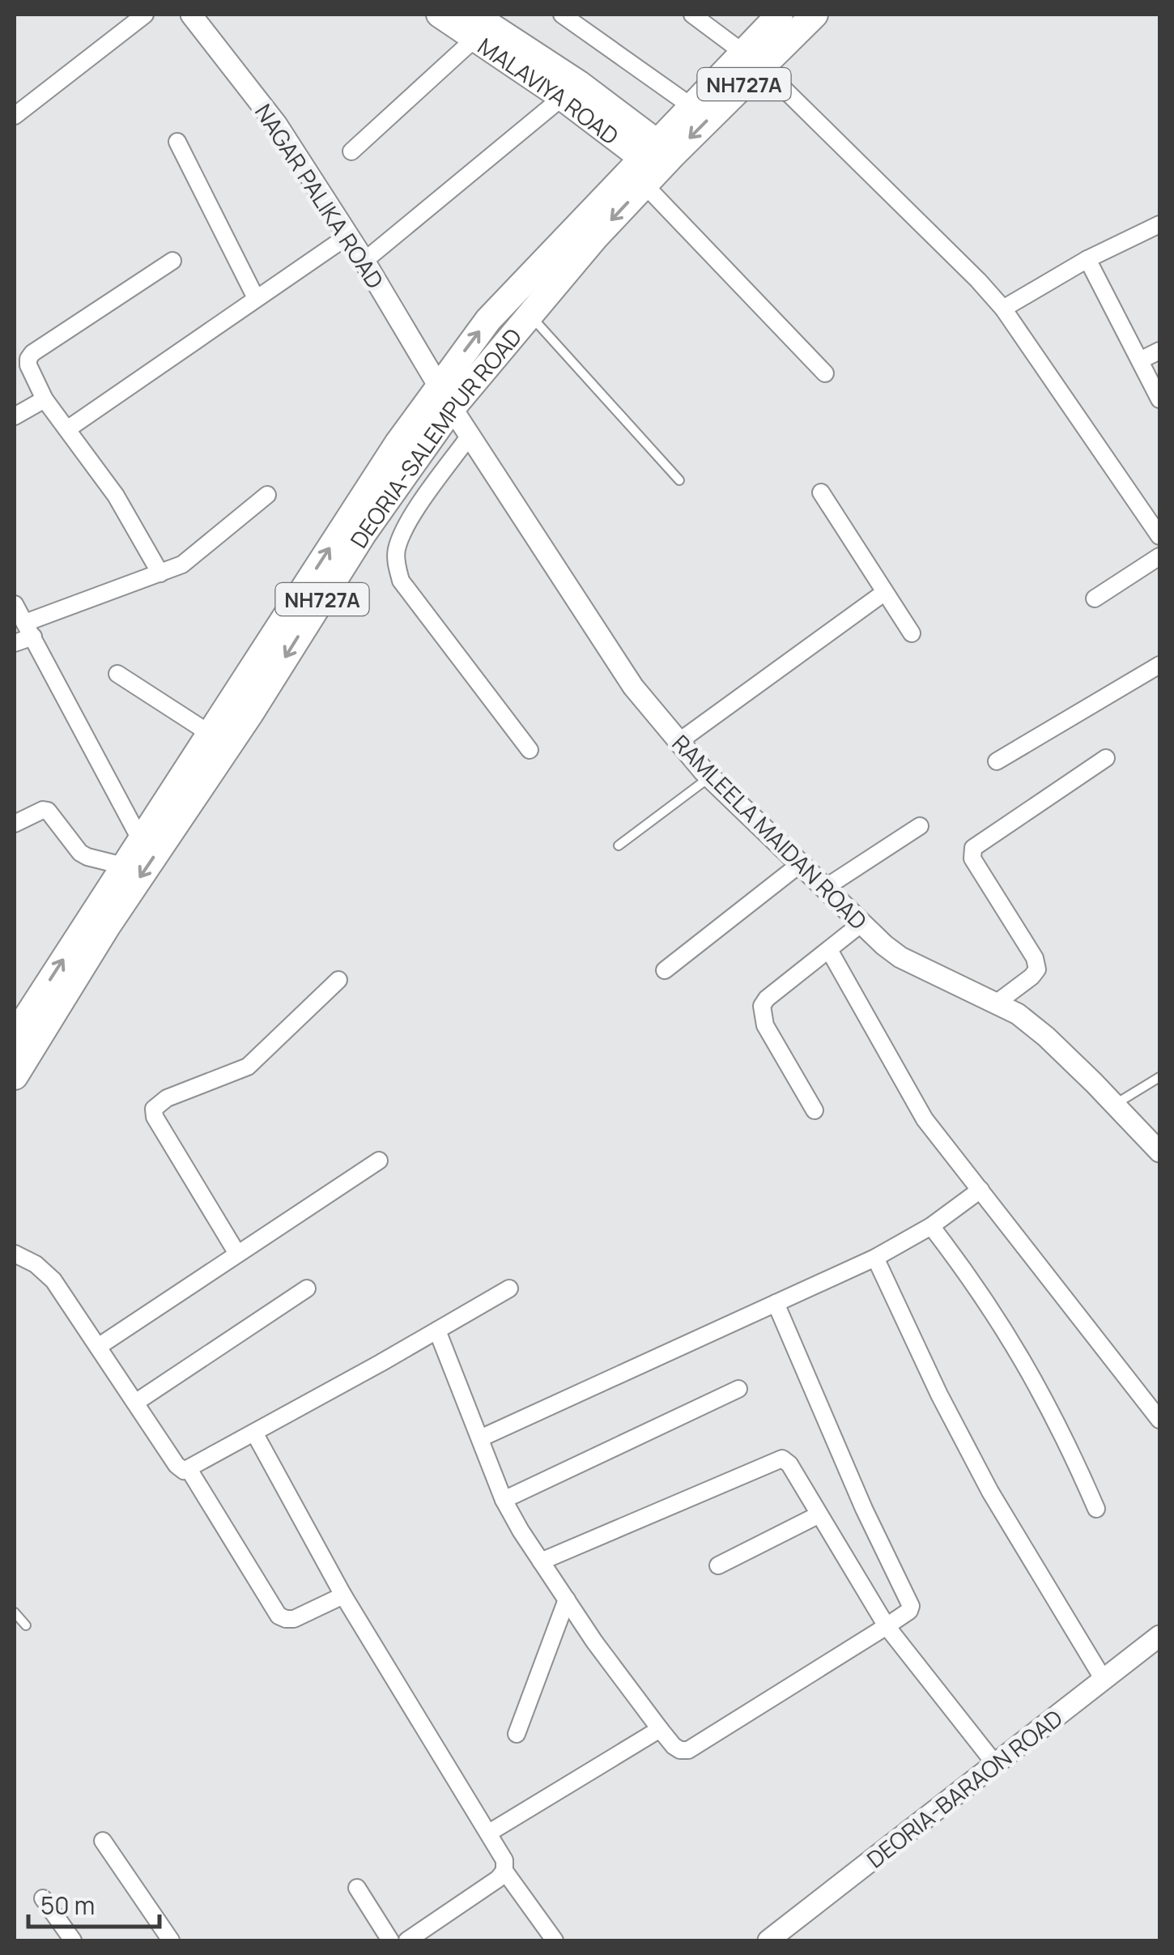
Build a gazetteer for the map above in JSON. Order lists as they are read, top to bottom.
{
  "streets": {
    "highway": ["NH727A", "DEORIA-SALEMPUR ROAD"],
    "main road": ["MALAVIYA ROAD"],
    "street": ["NAGAR PALIKA ROAD", "RAMLEELA MAIDAN ROAD", "DEORIA-BARAON ROAD"]
  },
  "crossings": [
    ["MALAVIYA ROAD", "DEORIA-SALEMPUR ROAD"],
    ["NAGAR PALIKA ROAD", "DEORIA-SALEMPUR ROAD"],
    ["NAGAR PALIKA ROAD", "RAMLEELA MAIDAN ROAD"],
    ["DEORIA-SALEMPUR ROAD", "RAMLEELA MAIDAN ROAD"]
  ],
  "scale_bar": "50 m"
}
